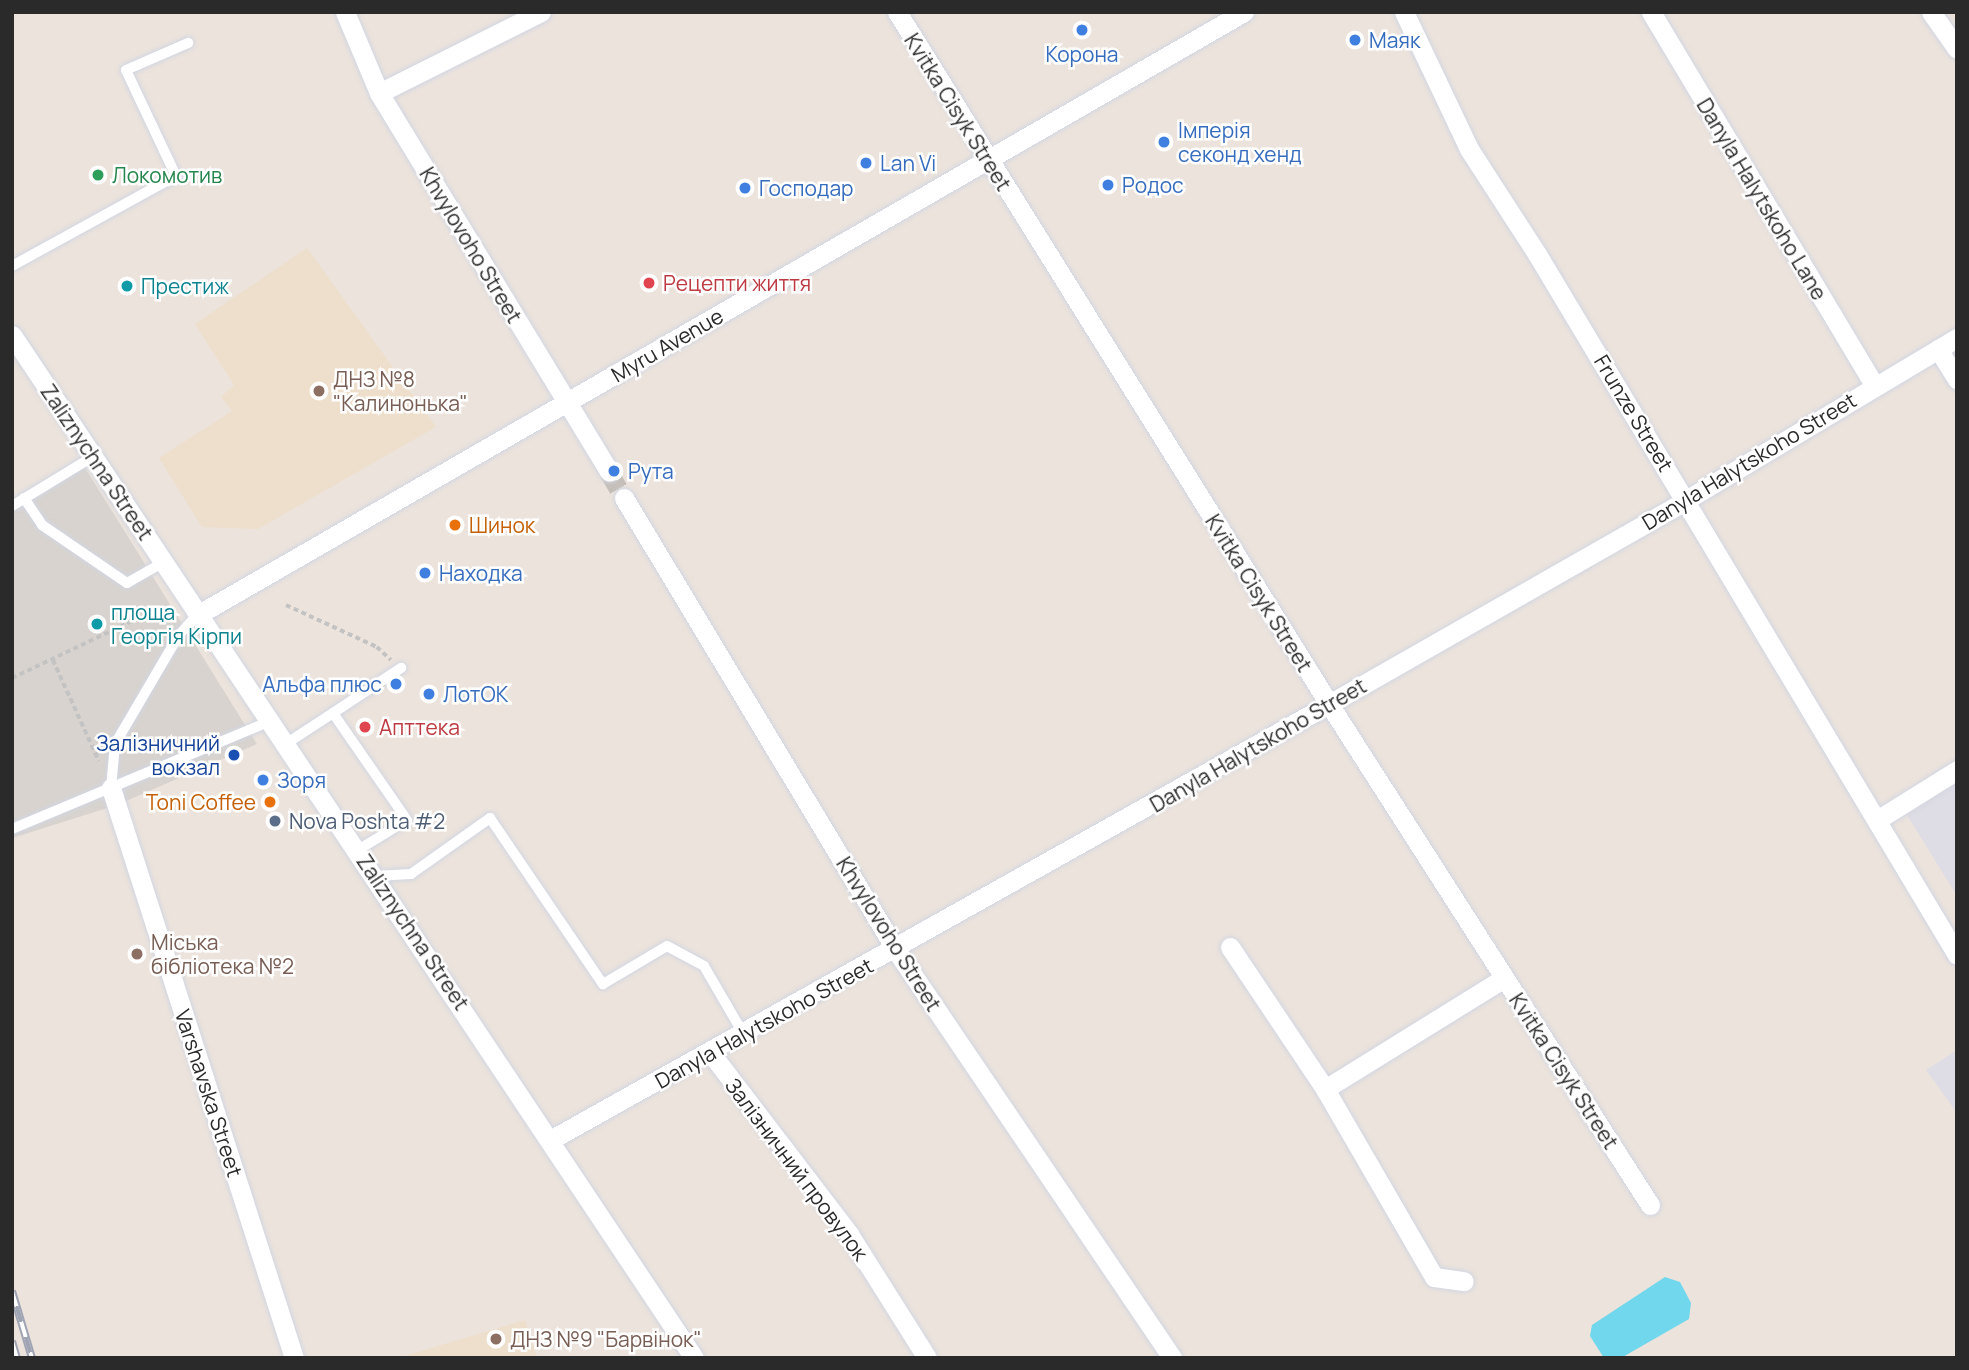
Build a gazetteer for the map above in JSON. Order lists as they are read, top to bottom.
{
  "streets": {
    "street": [
      "Kvitka Cisyk Street",
      "Danyla Halytskoho Lane",
      "Khvylovoho Street",
      "Myru Avenue",
      "Frunze Street",
      "Danyla Halytskoho Street",
      "Zaliznychna Street",
      "Varshavska Street",
      "Залізничний провулок"
    ]
  },
  "crossings": [
    ["Kvitka Cisyk Street", "Myru Avenue"],
    ["Kvitka Cisyk Street", "Danyla Halytskoho Street"],
    ["Danyla Halytskoho Lane", "Danyla Halytskoho Street"],
    ["Khvylovoho Street", "Myru Avenue"],
    ["Khvylovoho Street", "Danyla Halytskoho Street"],
    ["Myru Avenue", "Zaliznychna Street"],
    ["Frunze Street", "Danyla Halytskoho Street"],
    ["Danyla Halytskoho Street", "Zaliznychna Street"],
    ["Danyla Halytskoho Street", "Залізничний провулок"]
  ],
  "places": [
    "Корона",
    "Маяк",
    "Імперія секонд хенд",
    "Lan Vi",
    "Локомотив",
    "Родос",
    "Господар",
    "Рецепти життя",
    "Престиж",
    "ДНЗ №8 \"Калинонька\"",
    "Рута",
    "Шинок",
    "Находка",
    "площа Георгія Кірпи",
    "Альфа плюс",
    "ЛотОК",
    "Апттека",
    "Залізничний вокзал",
    "Зоря",
    "Toni Coffee",
    "Nova Poshta #2",
    "Міська бібліотека №2",
    "ДНЗ №9 \"Барвінок\""
  ]
}
